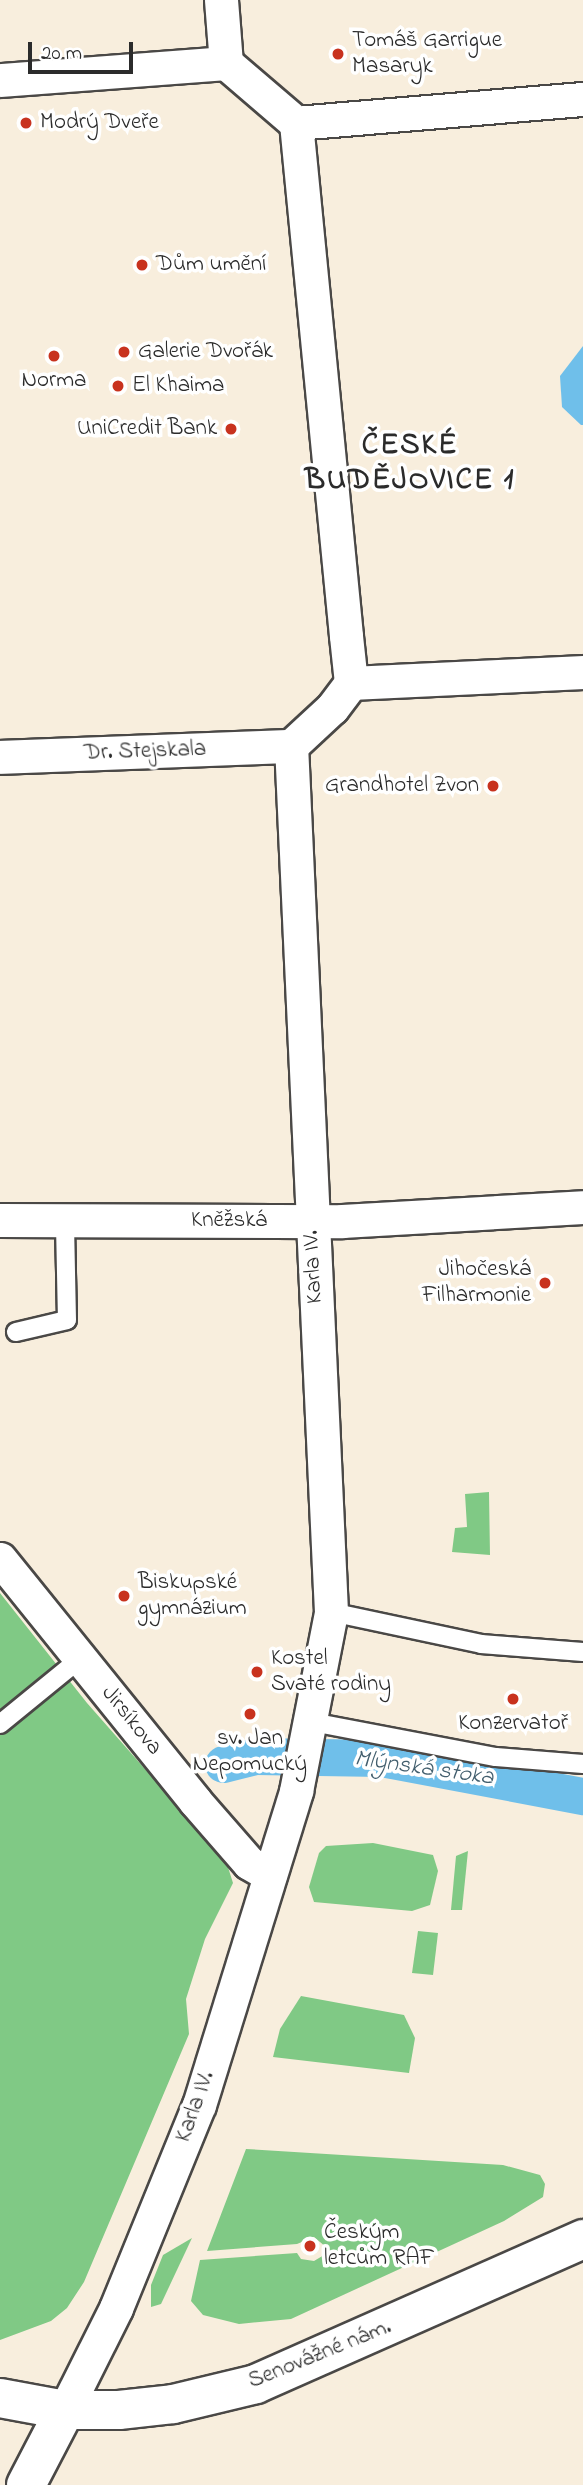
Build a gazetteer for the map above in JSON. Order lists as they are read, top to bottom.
{
  "streets": {
    "street": [
      "Dr. Stejskala",
      "Kněžská",
      "Karla IV.",
      "Jirsíkova",
      "Senovážné nám."
    ]
  },
  "crossings": [
    ["Dr. Stejskala", "Karla IV."],
    ["Kněžská", "Karla IV."],
    ["Karla IV.", "Jirsíkova"],
    ["Karla IV.", "Senovážné nám."]
  ],
  "districts": ["ČESKÉ BUDĚJOVICE 1"],
  "water": ["Mlýnská stoka"],
  "places": [
    "Tomáš Garrigue Masaryk",
    "Modrý Dveře",
    "Dům umění",
    "Galerie Dvořák",
    "Norma",
    "El Khaima",
    "UniCredit Bank",
    "Grandhotel Zvon",
    "Jihočeská Filharmonie",
    "Biskupské gymnázium",
    "Kostel Svaté rodiny",
    "Konzervatoř",
    "sv. Jan Nepomucký",
    "Českým letcům RAF"
  ],
  "scale_bar": "20 m"
}
